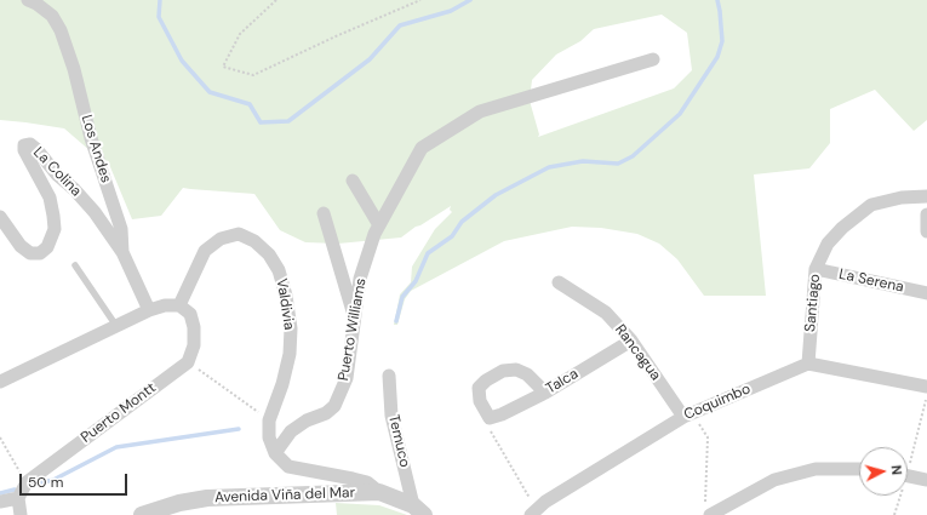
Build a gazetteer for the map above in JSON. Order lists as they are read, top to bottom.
{
  "streets": {
    "street": [
      "Los Andes",
      "La Colina",
      "La Serena",
      "Santiago",
      "Valdivia",
      "Puerto Williams",
      "Rancagua",
      "Talca",
      "Coquimbo",
      "Puerto Montt",
      "Temuco",
      "Avenida Viña del Mar"
    ]
  },
  "crossings": [
    ["Los Andes", "La Colina"],
    ["La Serena", "Santiago"],
    ["Santiago", "Coquimbo"],
    ["Valdivia", "Puerto Williams"],
    ["Rancagua", "Talca"],
    ["Rancagua", "Coquimbo"],
    ["Temuco", "Avenida Viña del Mar"]
  ],
  "scale_bar": "50 m",
  "north": "right"
}
